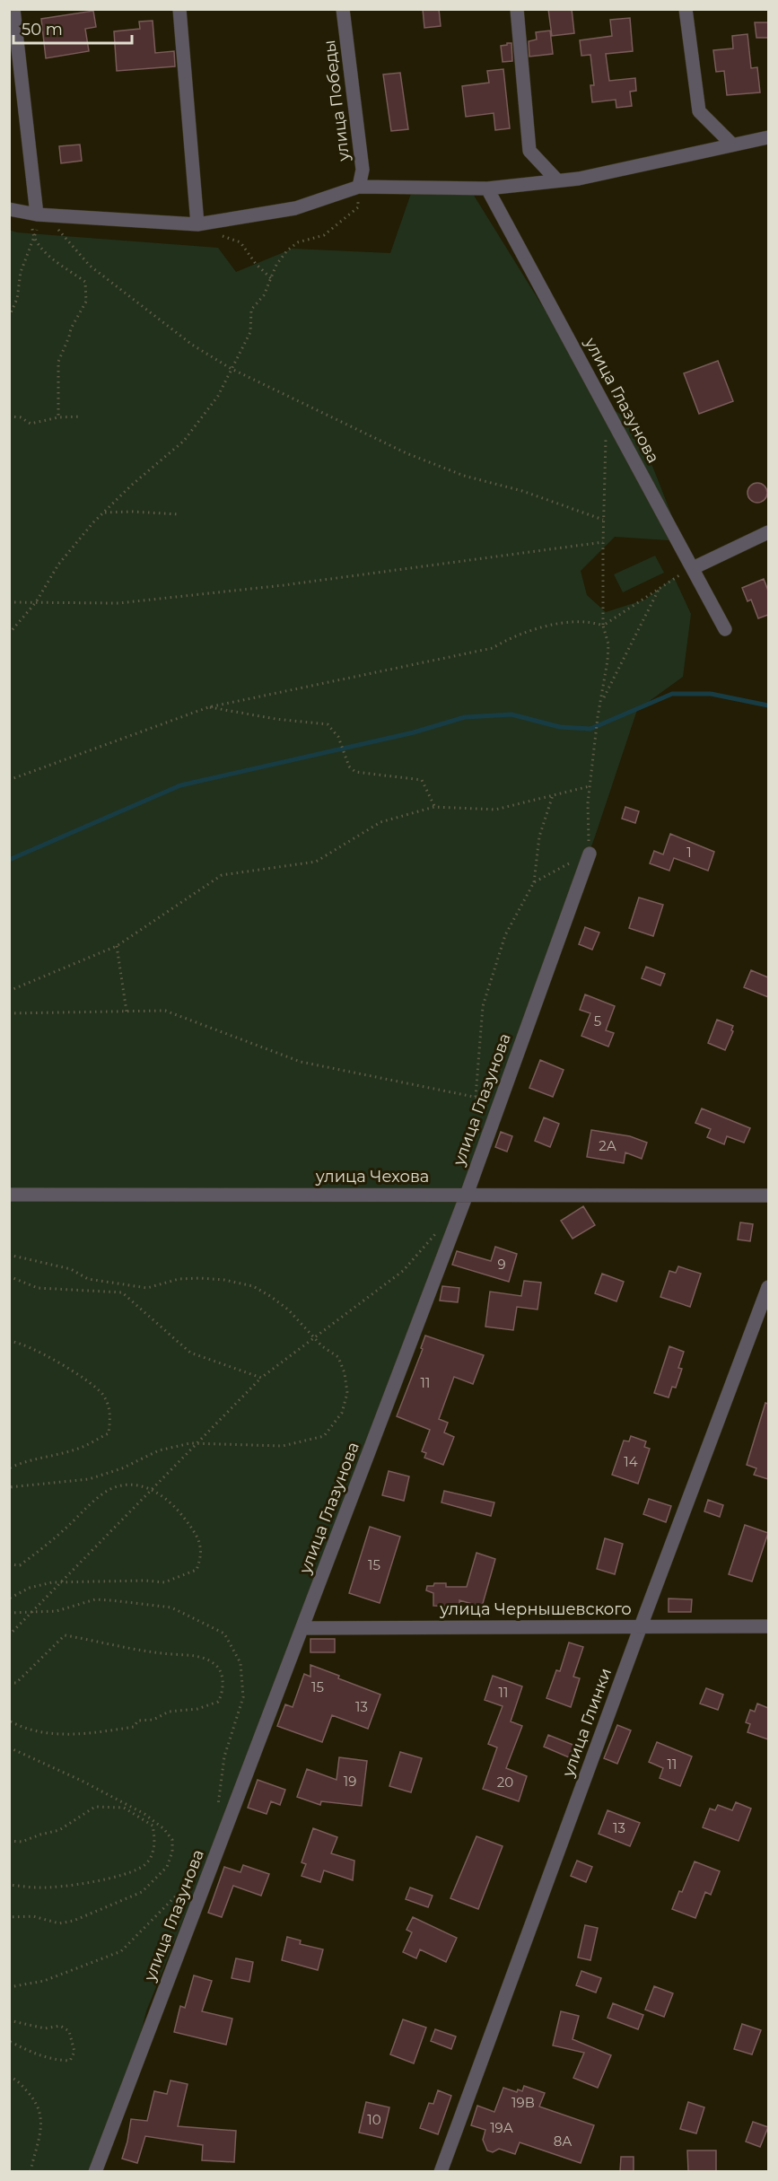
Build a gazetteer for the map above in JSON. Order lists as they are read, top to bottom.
{
  "streets": {
    "street": [
      "улица Победы",
      "улица Глазунова",
      "улица Чехова",
      "улица Чернышевского",
      "улица Глинки"
    ]
  },
  "crossings": [
    ["улица Глазунова", "улица Чехова"],
    ["улица Глазунова", "улица Чернышевского"],
    ["улица Чернышевского", "улица Глинки"]
  ],
  "house_numbers": [
    "1",
    "5",
    "2А",
    "9",
    "11",
    "14",
    "15",
    "15",
    "11",
    "13",
    "11",
    "19",
    "20",
    "13",
    "19В",
    "10",
    "19А",
    "8А"
  ],
  "scale_bar": "50 m"
}
